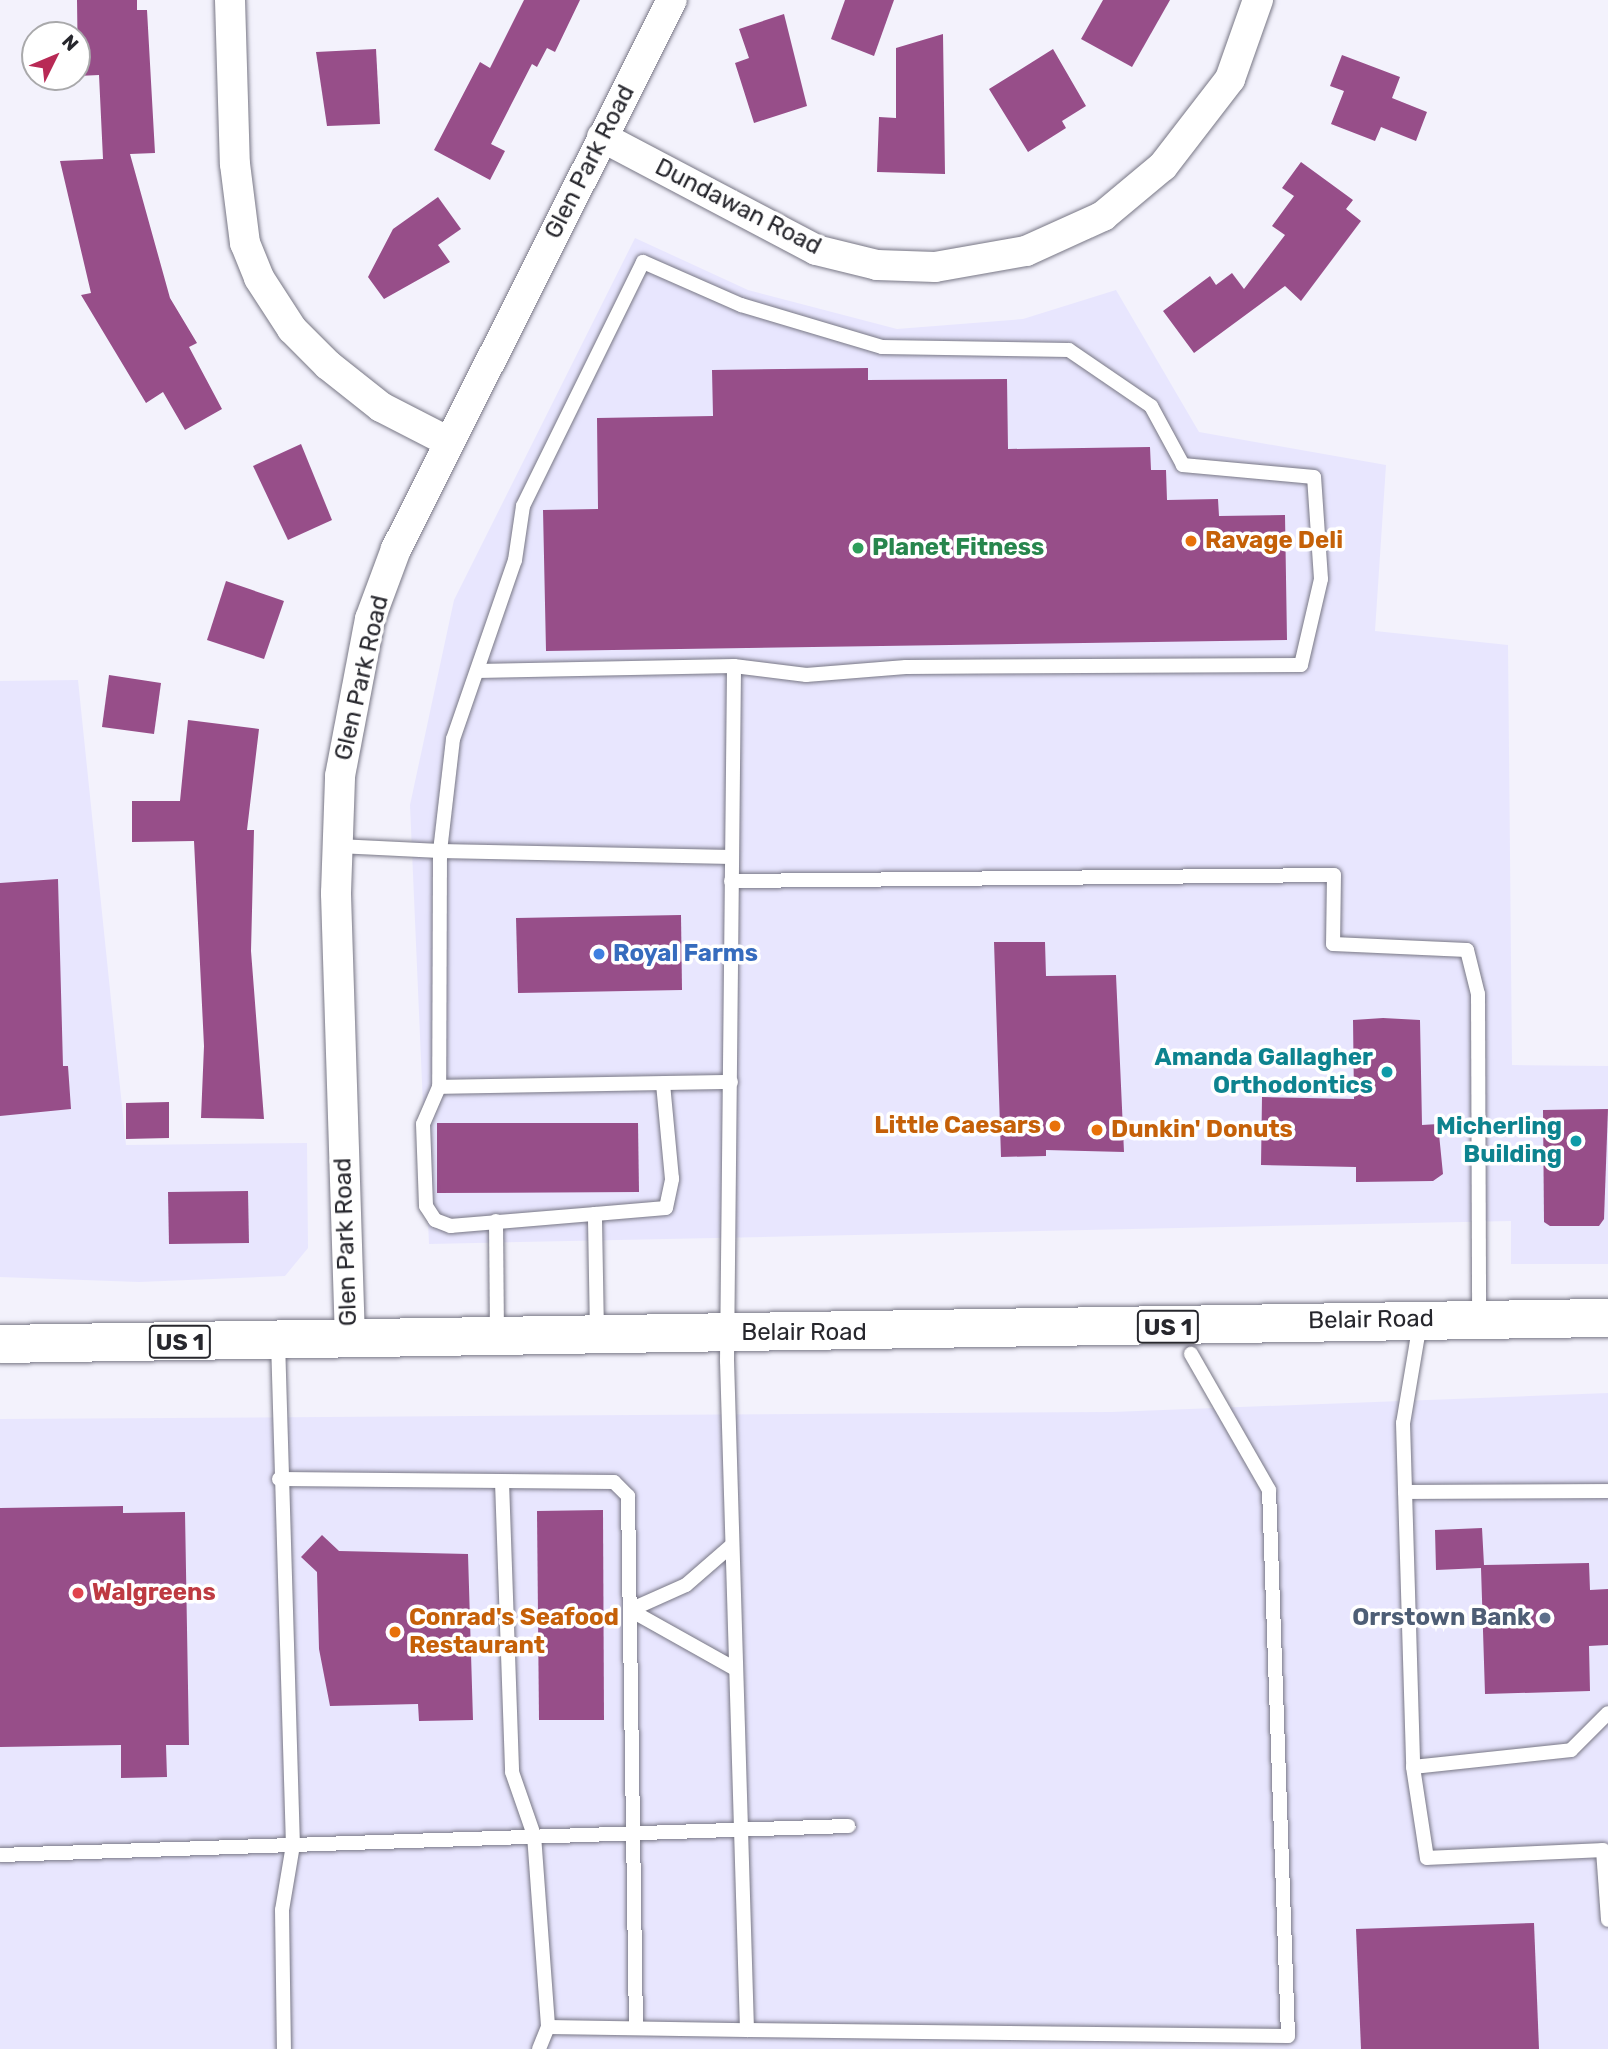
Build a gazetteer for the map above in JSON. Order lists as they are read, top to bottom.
{
  "streets": {
    "highway": ["Belair Road", "US 1"],
    "street": ["Glen Park Road", "Dundawan Road"]
  },
  "crossings": [
    ["Glen Park Road", "Dundawan Road"],
    ["Glen Park Road", "Belair Road"]
  ],
  "places": [
    "Ravage Deli",
    "Planet Fitness",
    "Royal Farms",
    "Amanda Gallagher Orthodontics",
    "Little Caesars",
    "Dunkin' Donuts",
    "Micherling Building",
    "Walgreens",
    "Orrstown Bank",
    "Conrad's Seafood Restaurant"
  ],
  "north": "top right"
}
